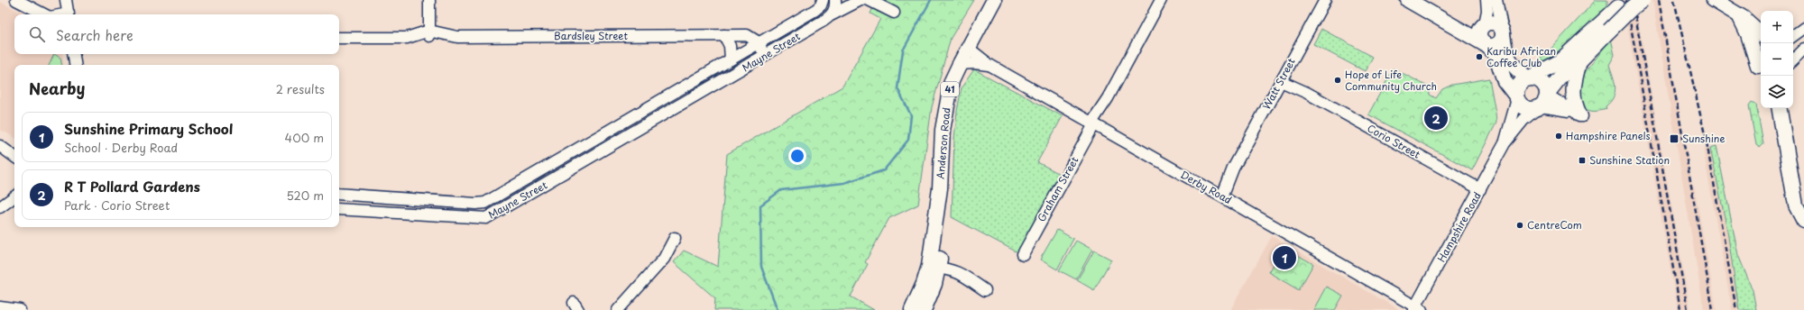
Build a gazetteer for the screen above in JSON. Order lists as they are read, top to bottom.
{
  "streets": {
    "main road": ["41", "Anderson Road", "Hampshire Road"],
    "street": [
      "Bardsley Street",
      "Mayne Street",
      "Watt Street",
      "Corio Street",
      "Derby Road",
      "Graham Street"
    ]
  },
  "crossings": [
    ["Bardsley Street", "Mayne Street"],
    ["Watt Street", "Corio Street"],
    ["Watt Street", "Derby Road"],
    ["Corio Street", "Hampshire Road"],
    ["Anderson Road", "Derby Road"],
    ["Derby Road", "Graham Street"],
    ["Derby Road", "Hampshire Road"]
  ],
  "places": {
    "other": [
      "Karibu African Coffee Club",
      "Hope of Life Community Church",
      "Hampshire Panels",
      "CentreCom"
    ],
    "transit": ["Sunshine", "Sunshine Station"]
  },
  "page": {
    "map_buttons": ["+", "−"],
    "search": "Search here",
    "heading": ["Nearby", "2 results"],
    "pins": ["2", "1"],
    "list": [
      {
        "mark": "1",
        "name": "Sunshine Primary School",
        "note": "School · Derby Road",
        "value": "400 m"
      },
      {
        "mark": "2",
        "name": "R T Pollard Gardens",
        "note": "Park · Corio Street",
        "value": "520 m"
      }
    ]
  }
}
